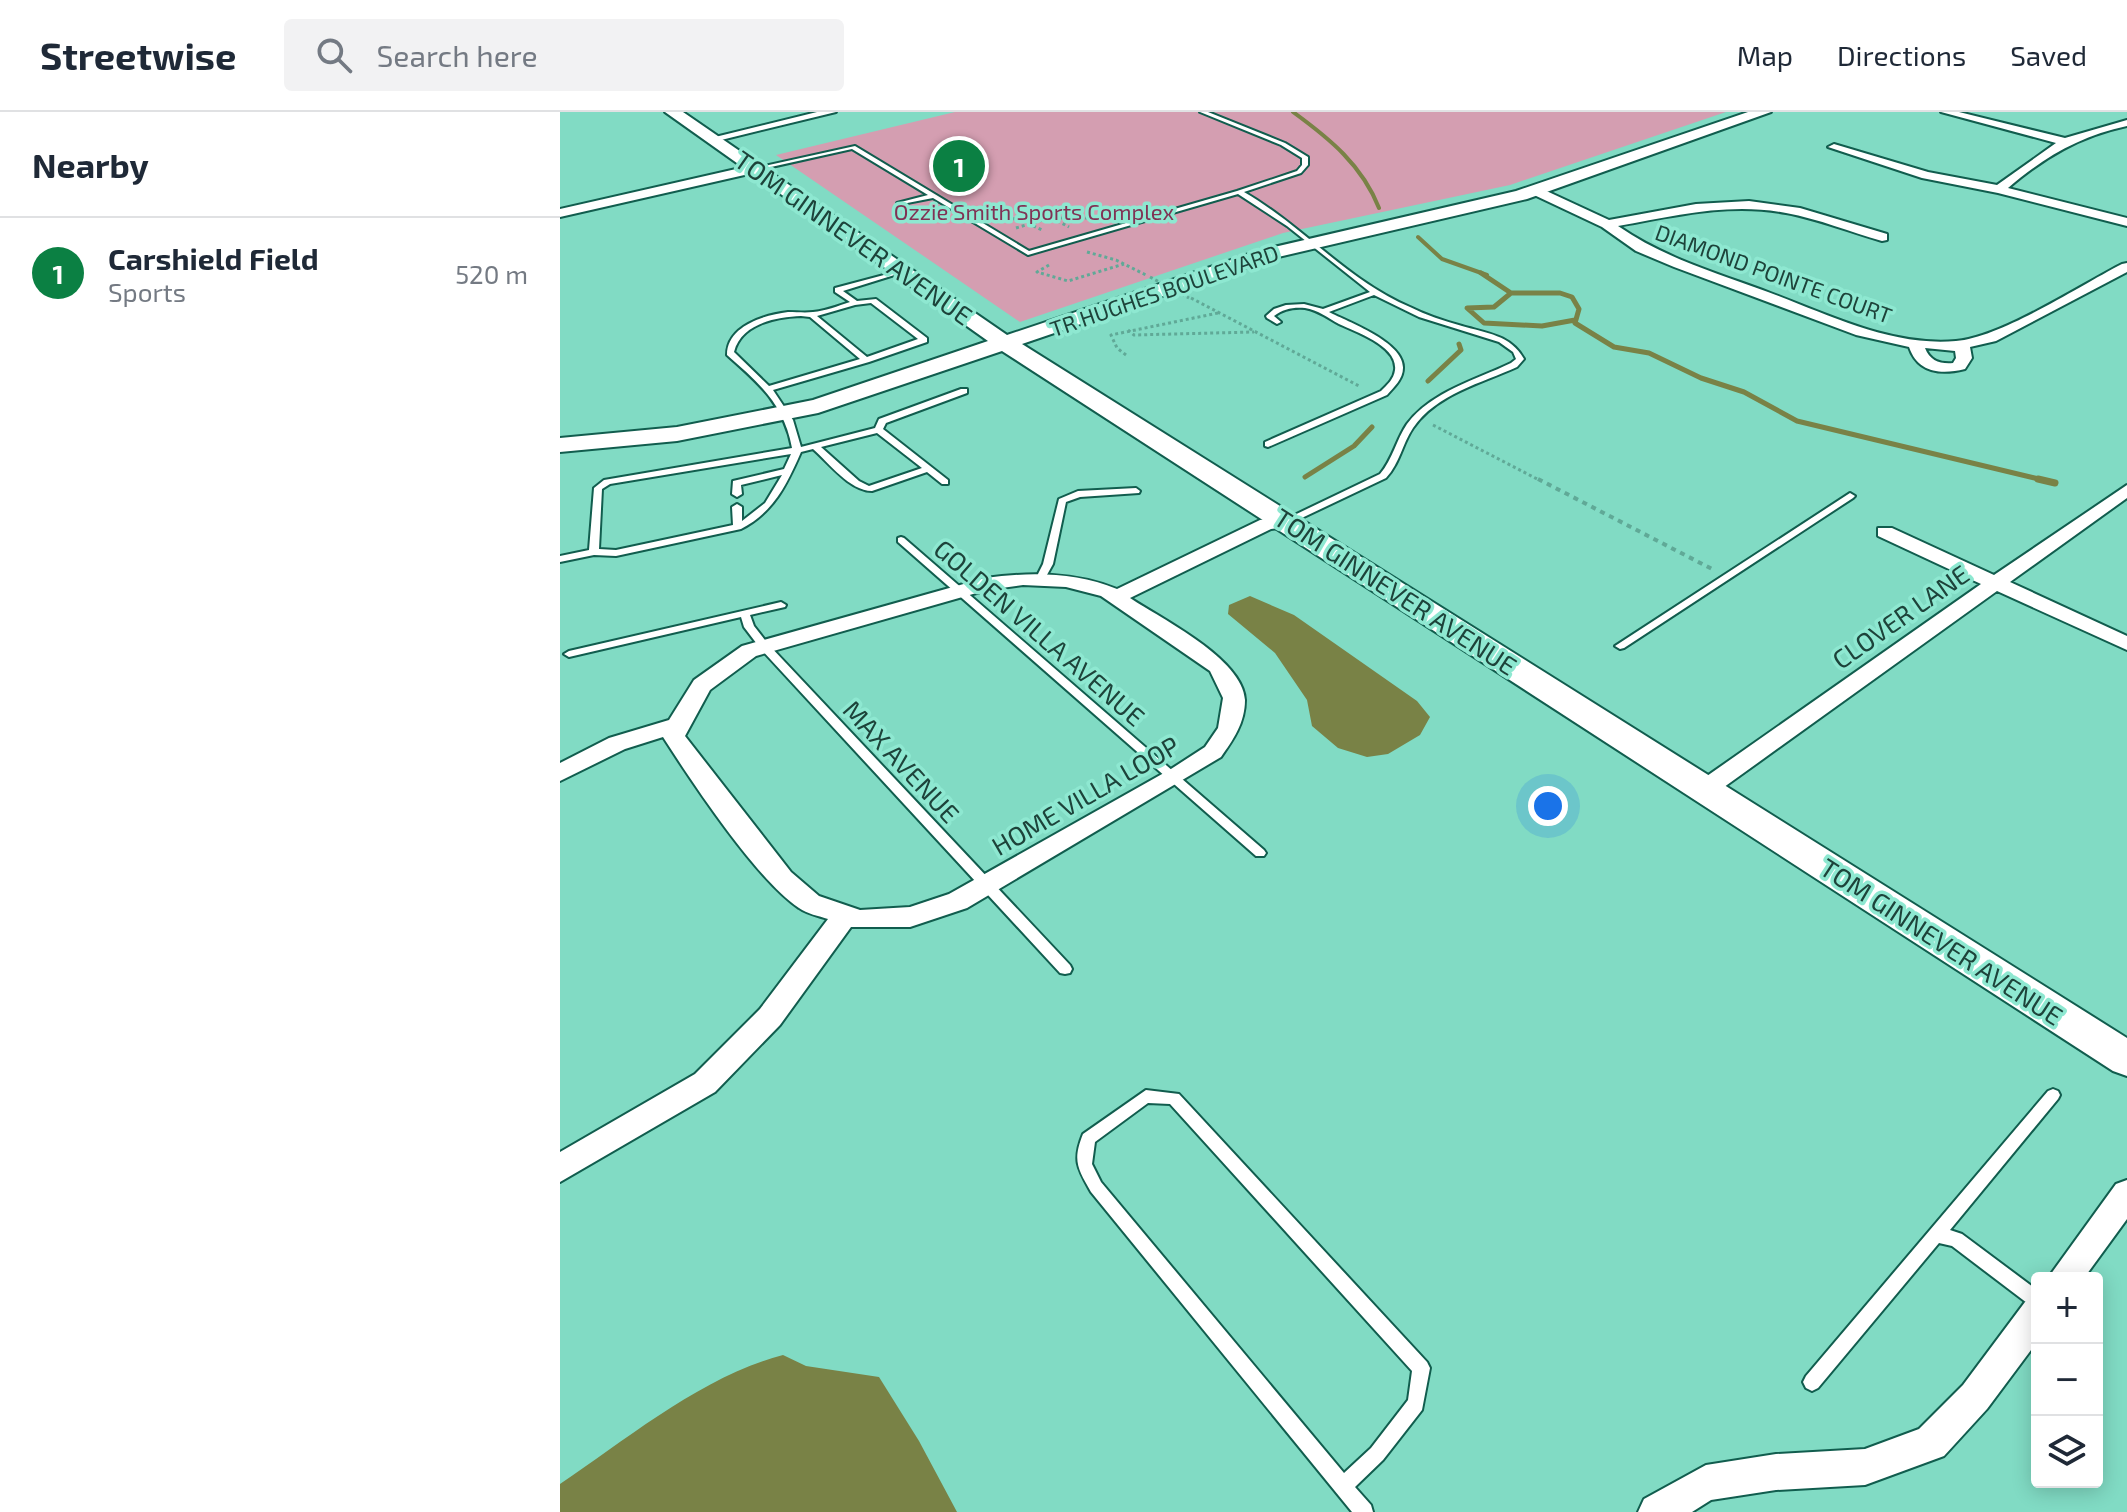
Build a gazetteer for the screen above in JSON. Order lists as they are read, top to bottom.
{
  "streets": {
    "main road": ["TOM GINNEVER AVENUE", "TR HUGHES BOULEVARD"],
    "street": ["DIAMOND POINTE COURT", "CLOVER LANE", "HOME VILLA LOOP"],
    "lane": ["GOLDEN VILLA AVENUE", "MAX AVENUE"]
  },
  "crossings": [
    ["TOM GINNEVER AVENUE", "TR HUGHES BOULEVARD"],
    ["TOM GINNEVER AVENUE", "CLOVER LANE"],
    ["DIAMOND POINTE COURT", "TR HUGHES BOULEVARD"],
    ["GOLDEN VILLA AVENUE", "HOME VILLA LOOP"],
    ["MAX AVENUE", "HOME VILLA LOOP"]
  ],
  "parks": ["Ozzie Smith Sports Complex"],
  "page": {
    "header": "Streetwise",
    "search": "Search here",
    "nav": ["Map", "Directions", "Saved"],
    "heading": "Nearby",
    "pins": "1",
    "list": [
      {
        "mark": "1",
        "name": "Carshield Field",
        "note": "Sports",
        "value": "520 m"
      }
    ],
    "map_buttons": ["+", "−"]
  }
}
